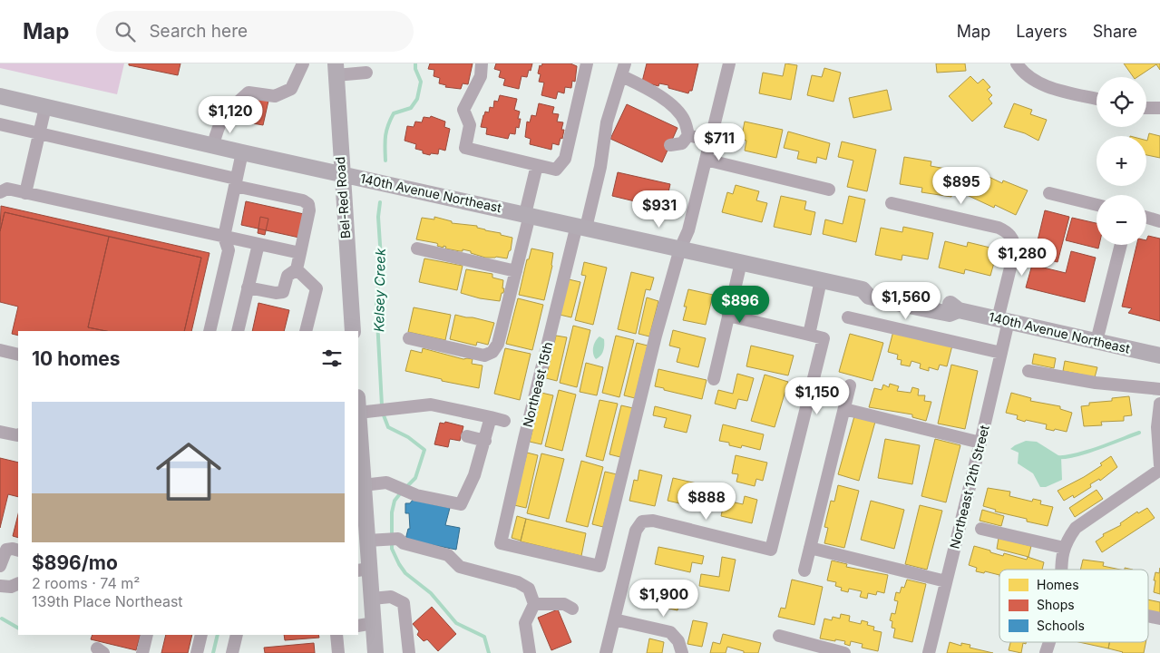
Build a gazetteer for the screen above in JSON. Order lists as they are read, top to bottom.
{
  "streets": {
    "main road": ["140th Avenue Northeast", "Bel-Red Road"],
    "street": ["Northeast 15th", "Northeast 12th Street"]
  },
  "crossings": [
    ["140th Avenue Northeast", "Bel-Red Road"],
    ["140th Avenue Northeast", "Northeast 15th"],
    ["140th Avenue Northeast", "Northeast 12th Street"]
  ],
  "water": ["Kelsey Creek"],
  "legend": ["Homes", "Shops", "Schools"],
  "page": {
    "header": "Map",
    "search": "Search here",
    "nav": ["Map", "Layers", "Share"],
    "map_buttons": ["+", "−"],
    "price": [
      "$1,120",
      "$711",
      "$895",
      "$931",
      "$1,280",
      "$1,560",
      "$896",
      "$1,150",
      "$888",
      "$1,900"
    ],
    "heading": "10 homes",
    "list": [
      {
        "name": "$896/mo",
        "note": "2 rooms · 74 m² · 139th Place Northeast"
      }
    ]
  }
}
